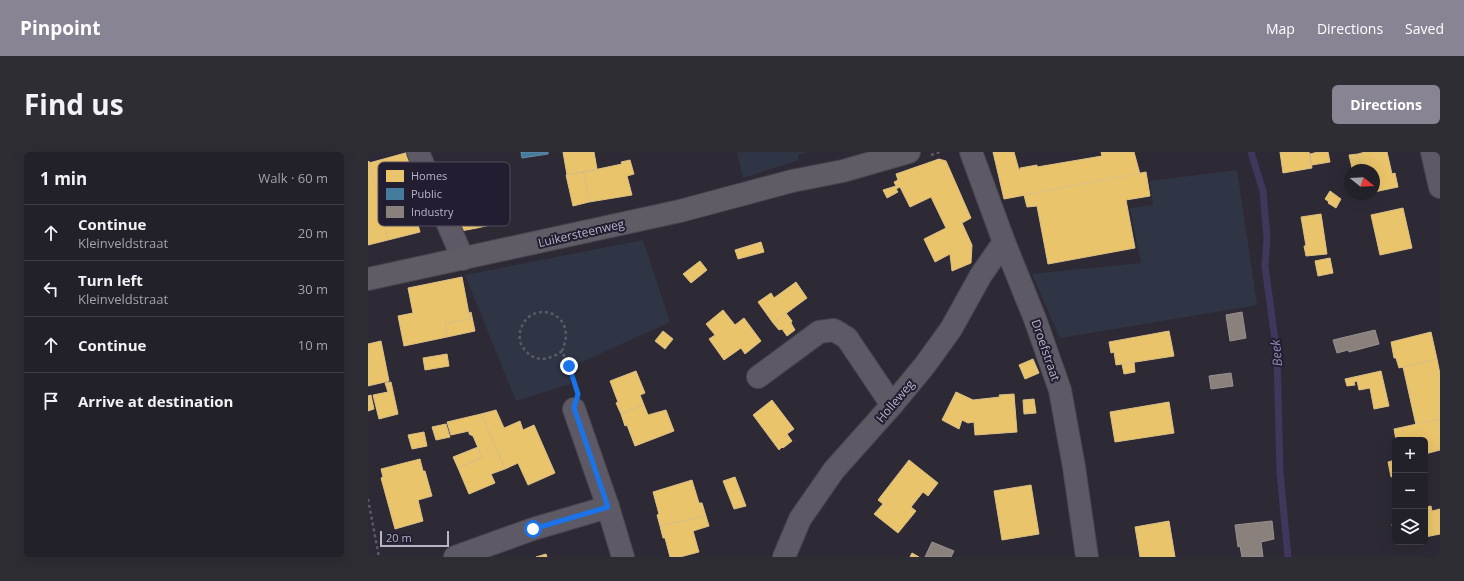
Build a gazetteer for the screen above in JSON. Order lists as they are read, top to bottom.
{
  "streets": {
    "main road": ["Luikersteenweg"],
    "street": ["Droefstraat", "Holleweg"]
  },
  "crossings": [
    ["Droefstraat", "Holleweg"]
  ],
  "water": ["Beek"],
  "legend": ["Homes", "Public", "Industry"],
  "scale_bar": "20 m",
  "north": "right",
  "page": {
    "header": "Pinpoint",
    "nav": ["Map", "Directions", "Saved"],
    "title": "Find us",
    "buttons": "Directions",
    "heading": ["1 min", "Walk · 60 m"],
    "list": [
      ["Continue", "Kleinveldstraat", "20 m"],
      ["Turn left", "Kleinveldstraat", "30 m"],
      ["Continue", "10 m"],
      "Arrive at destination"
    ],
    "map_buttons": ["+", "−"],
    "scale": "20 m"
  }
}
